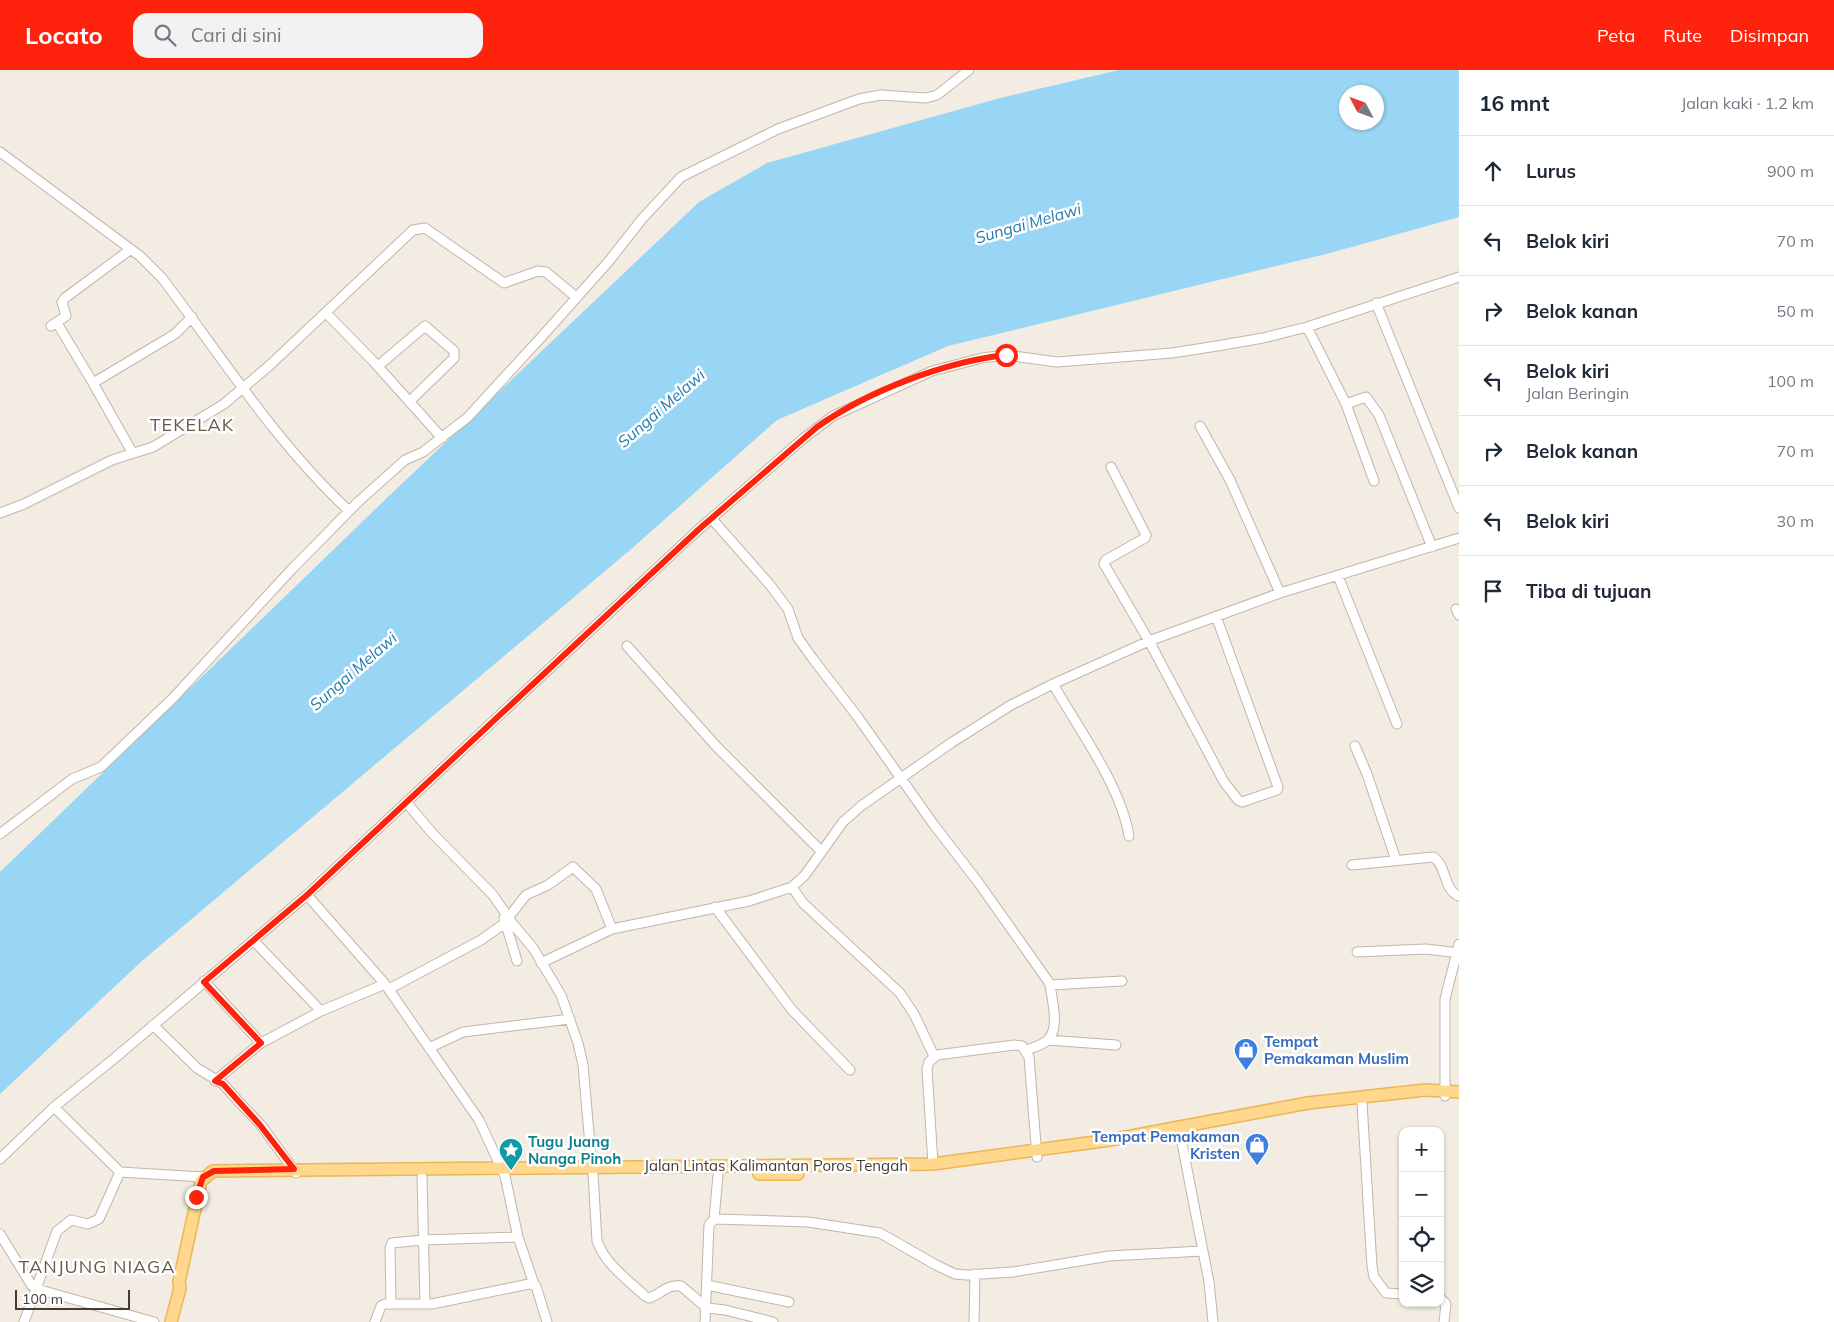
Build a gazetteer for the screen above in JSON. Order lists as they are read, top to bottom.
{
  "streets": {
    "main road": ["Jalan Lintas Kalimantan Poros Tengah"]
  },
  "districts": ["TEKELAK", "TANJUNG NIAGA"],
  "water": ["Sungai Melawi"],
  "places": {
    "shop": ["Tempat Pemakaman Muslim", "Tempat Pemakaman Kristen"],
    "place": ["Tugu Juang Nanga Pinoh"]
  },
  "scale_bar": "100 m",
  "north": "top left",
  "page": {
    "header": "Locato",
    "search": "Cari di sini",
    "nav": ["Peta", "Rute", "Disimpan"],
    "heading": ["16 mnt", "Jalan kaki · 1.2 km"],
    "list": [
      ["Lurus", "900 m"],
      ["Belok kiri", "70 m"],
      ["Belok kanan", "50 m"],
      ["Belok kiri", "Jalan Beringin", "100 m"],
      ["Belok kanan", "70 m"],
      ["Belok kiri", "30 m"],
      "Tiba di tujuan"
    ],
    "map_buttons": ["+", "−"],
    "scale": "100 m"
  }
}
